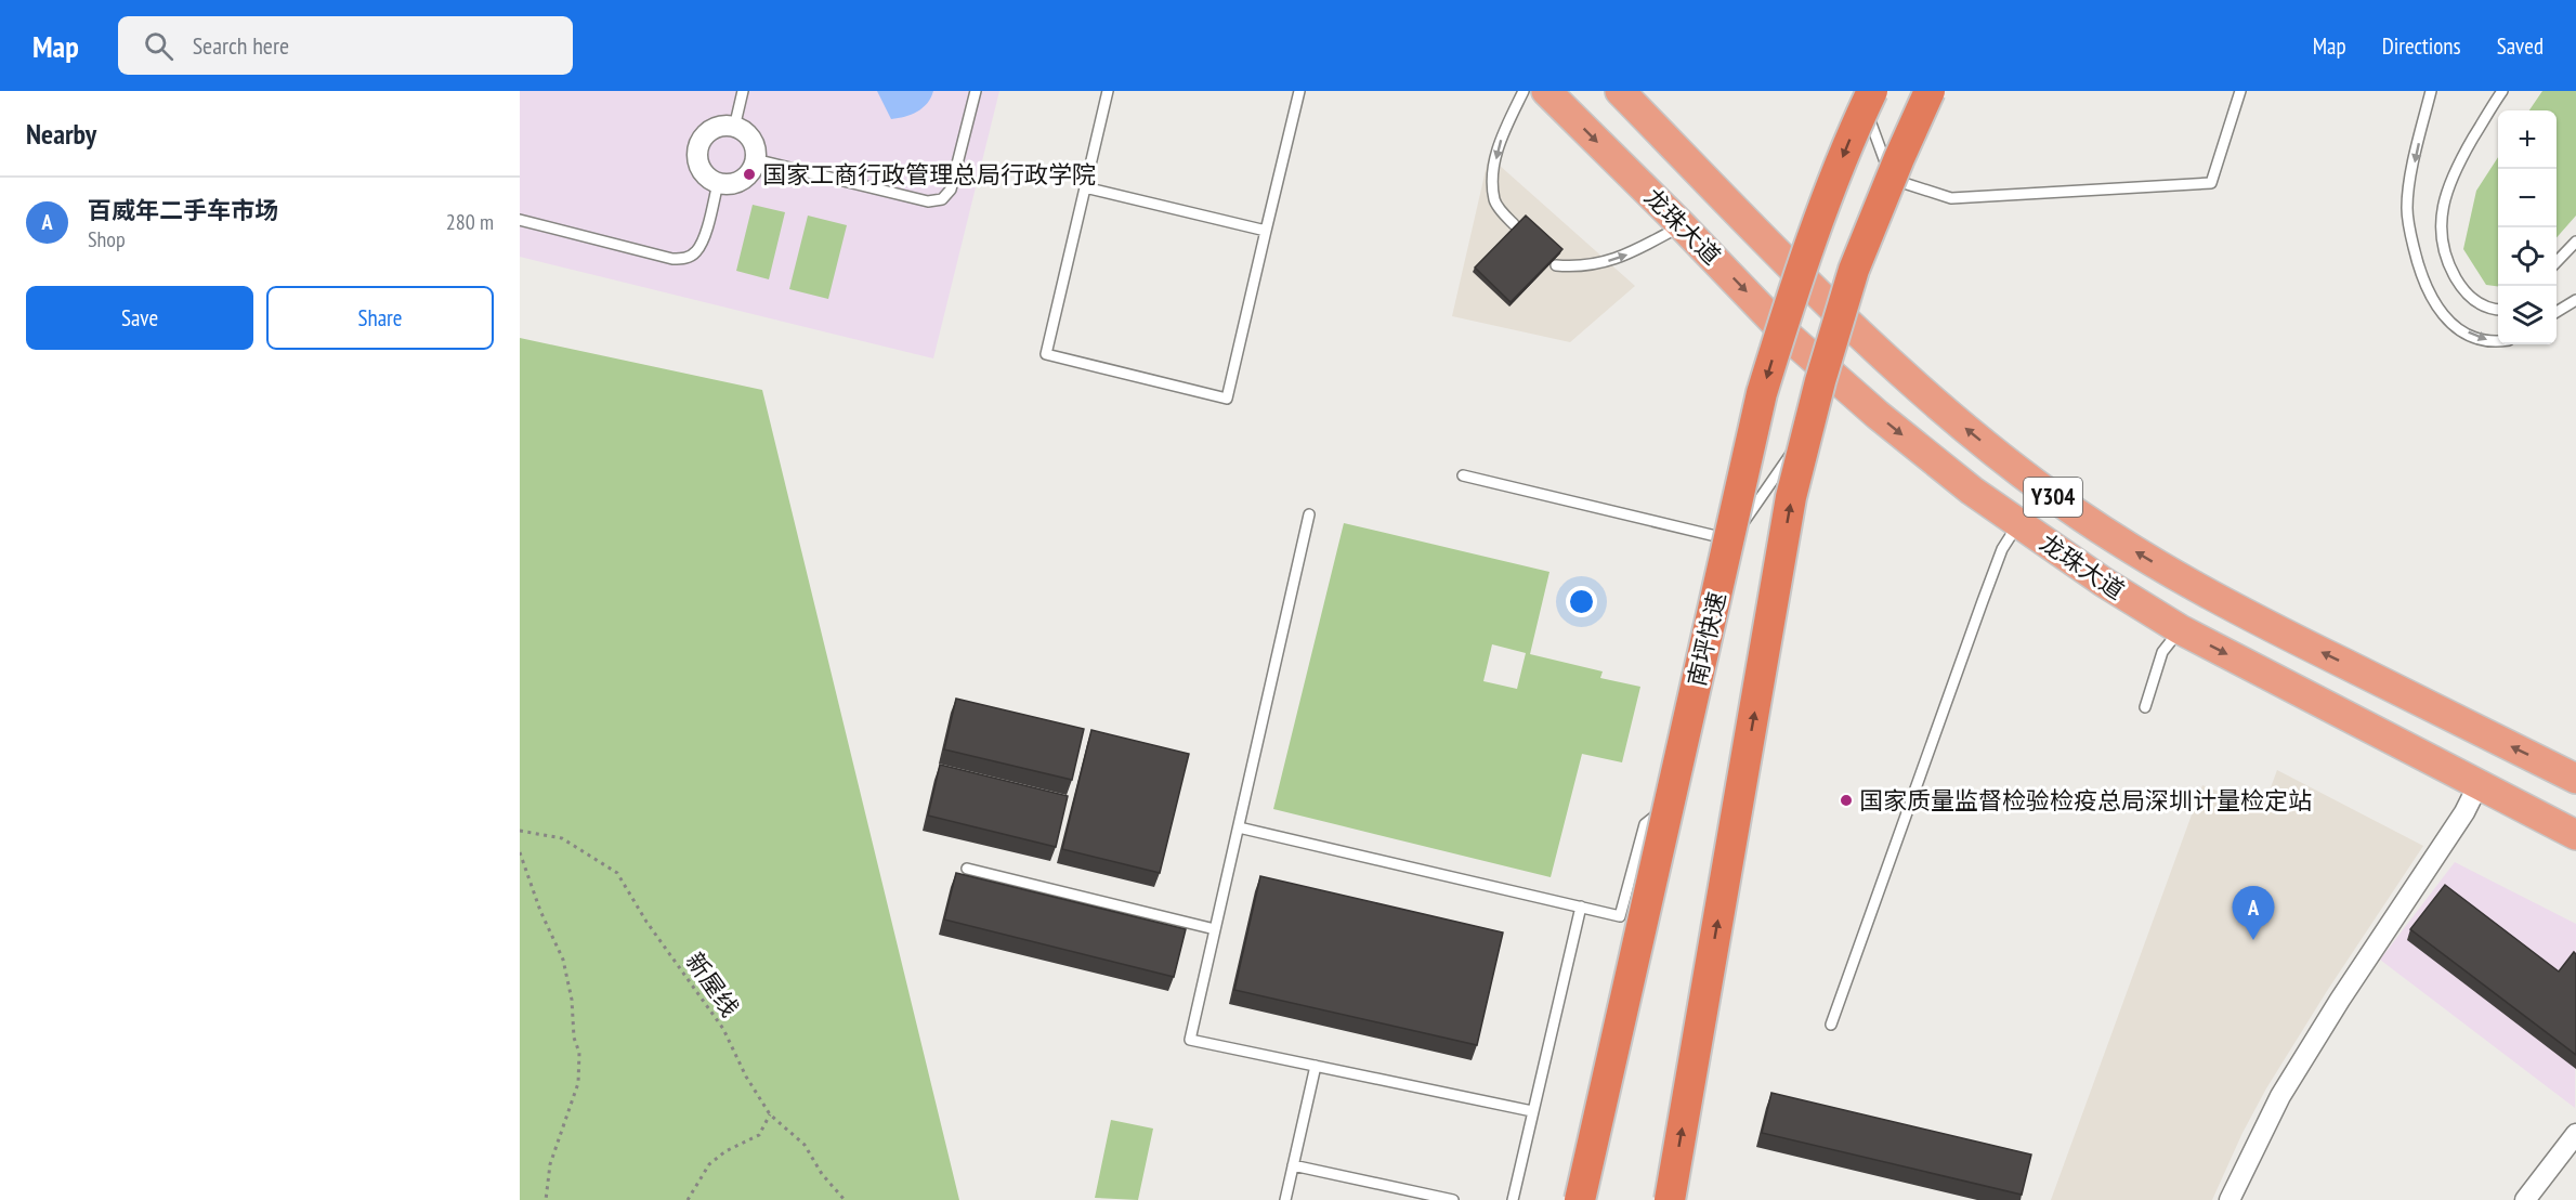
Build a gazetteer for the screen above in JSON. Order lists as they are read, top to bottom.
{
  "streets": {
    "highway": ["南坪快速"],
    "main road": ["龙珠大道", "Y304"],
    "path": ["新屋线"]
  },
  "places": ["国家工商行政管理总局行政学院", "国家质量监督检验检疫总局深圳计量检定站"],
  "page": {
    "header": "Map",
    "search": "Search here",
    "nav": ["Map", "Directions", "Saved"],
    "heading": "Nearby",
    "map_buttons": ["+", "−"],
    "list": [
      {
        "mark": "A",
        "name": "百威年二手车市场",
        "note": "Shop",
        "value": "280 m"
      }
    ],
    "buttons": ["Save", "Share"],
    "pins": "A"
  }
}
